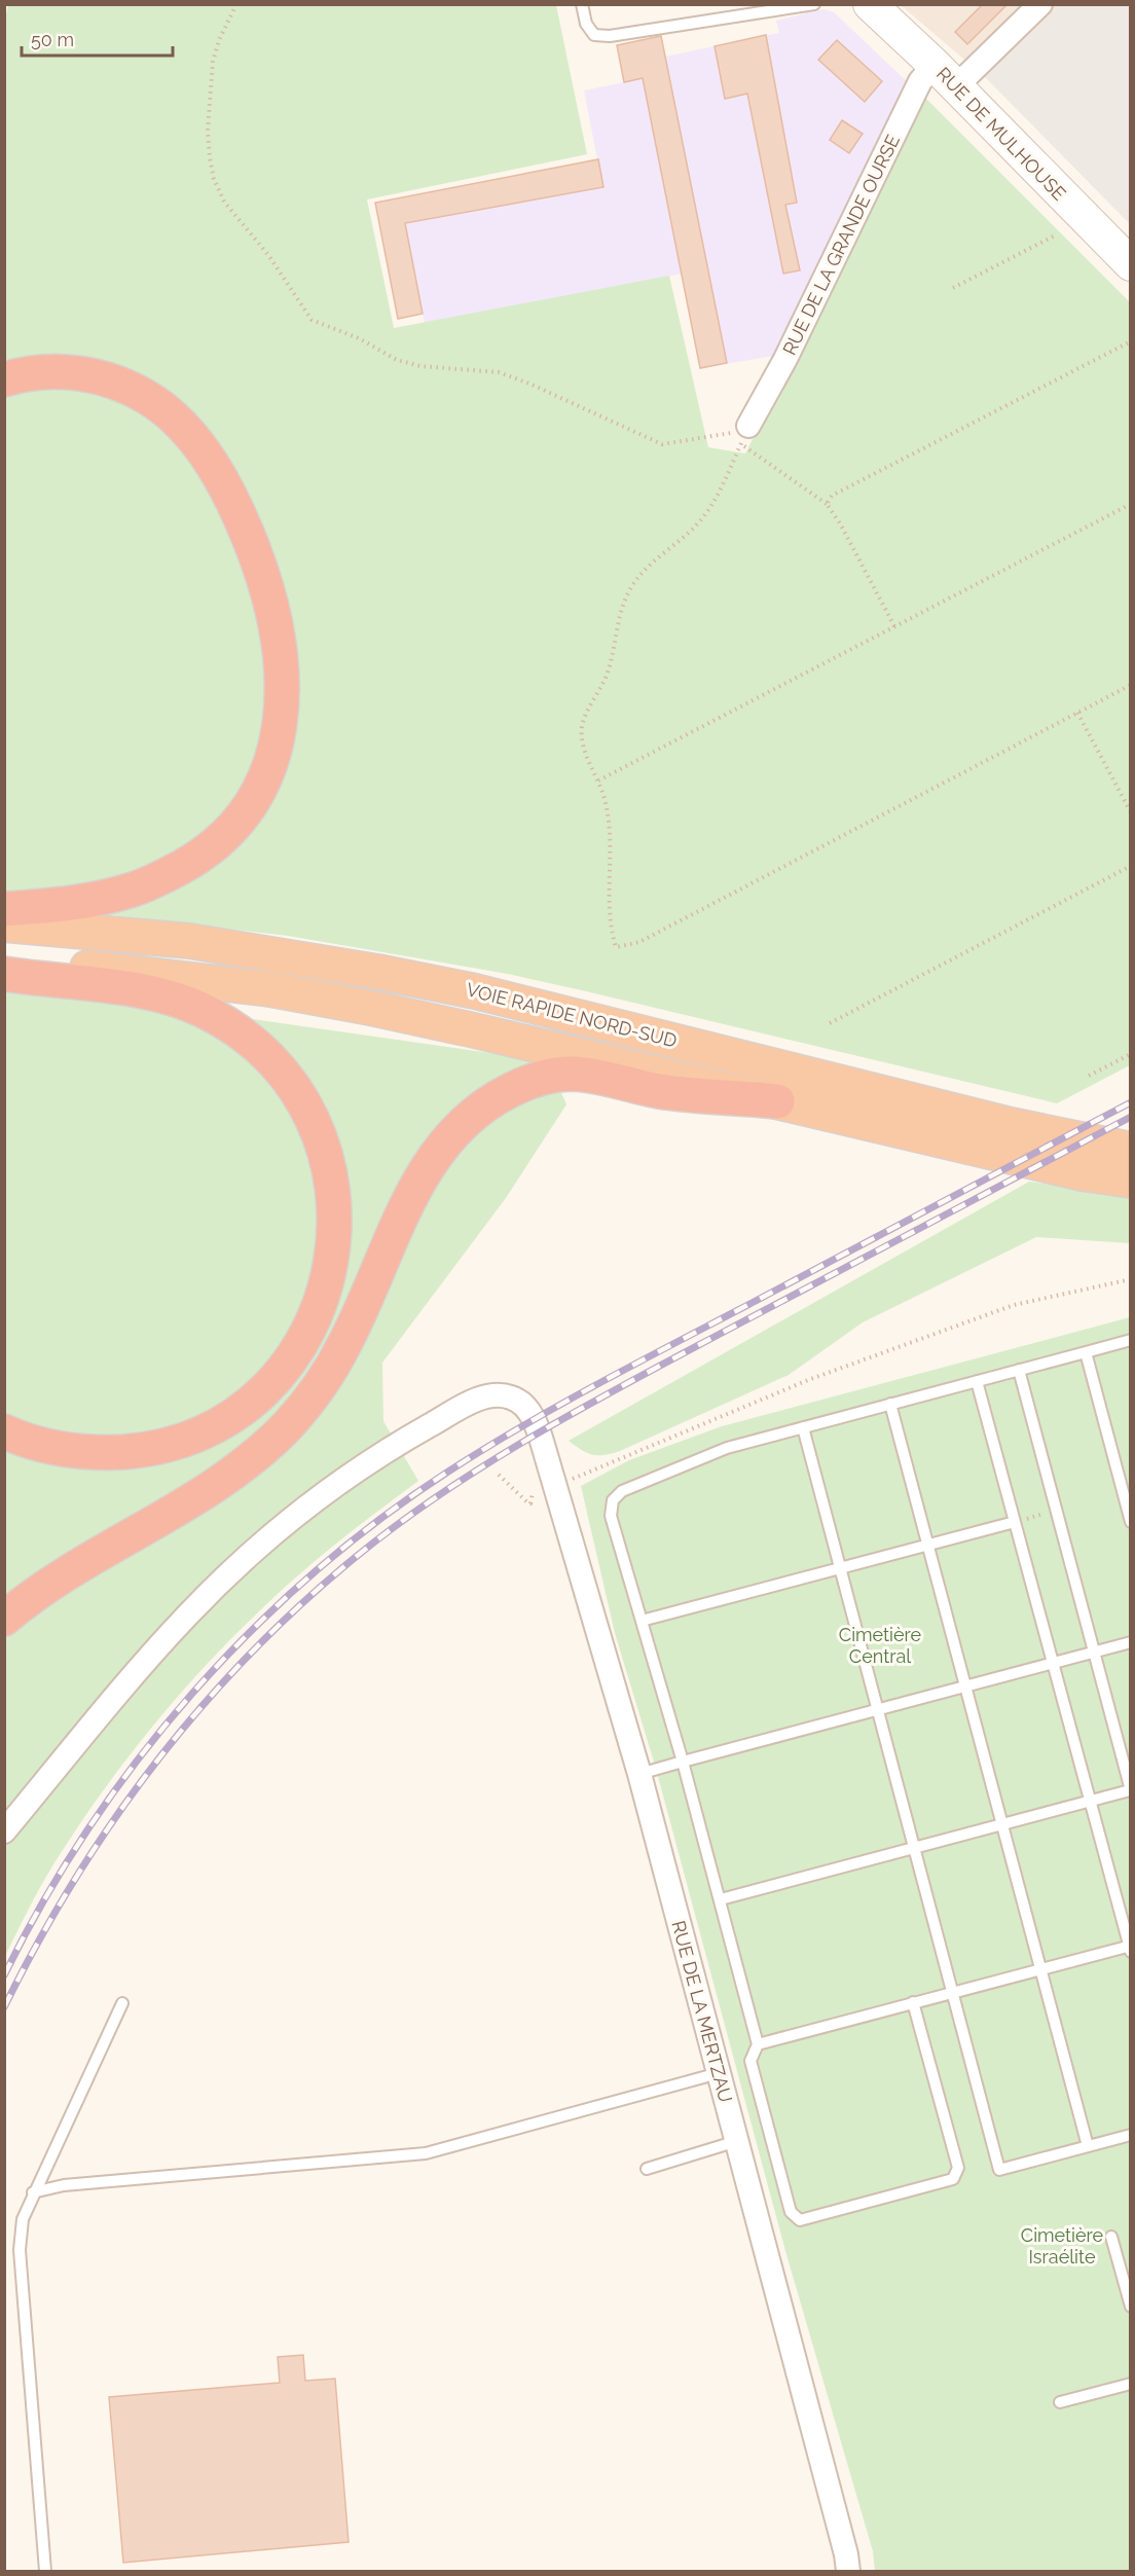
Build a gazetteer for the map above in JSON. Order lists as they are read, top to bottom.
{
  "streets": {
    "highway": ["VOIE RAPIDE NORD-SUD"],
    "main road": ["RUE DE MULHOUSE"],
    "street": ["RUE DE LA GRANDE OURSE", "RUE DE LA MERTZAU"]
  },
  "crossings": [
    ["RUE DE MULHOUSE", "RUE DE LA GRANDE OURSE"]
  ],
  "parks": ["Cimetière Central", "Cimetière Israélite"],
  "scale_bar": "50 m"
}
